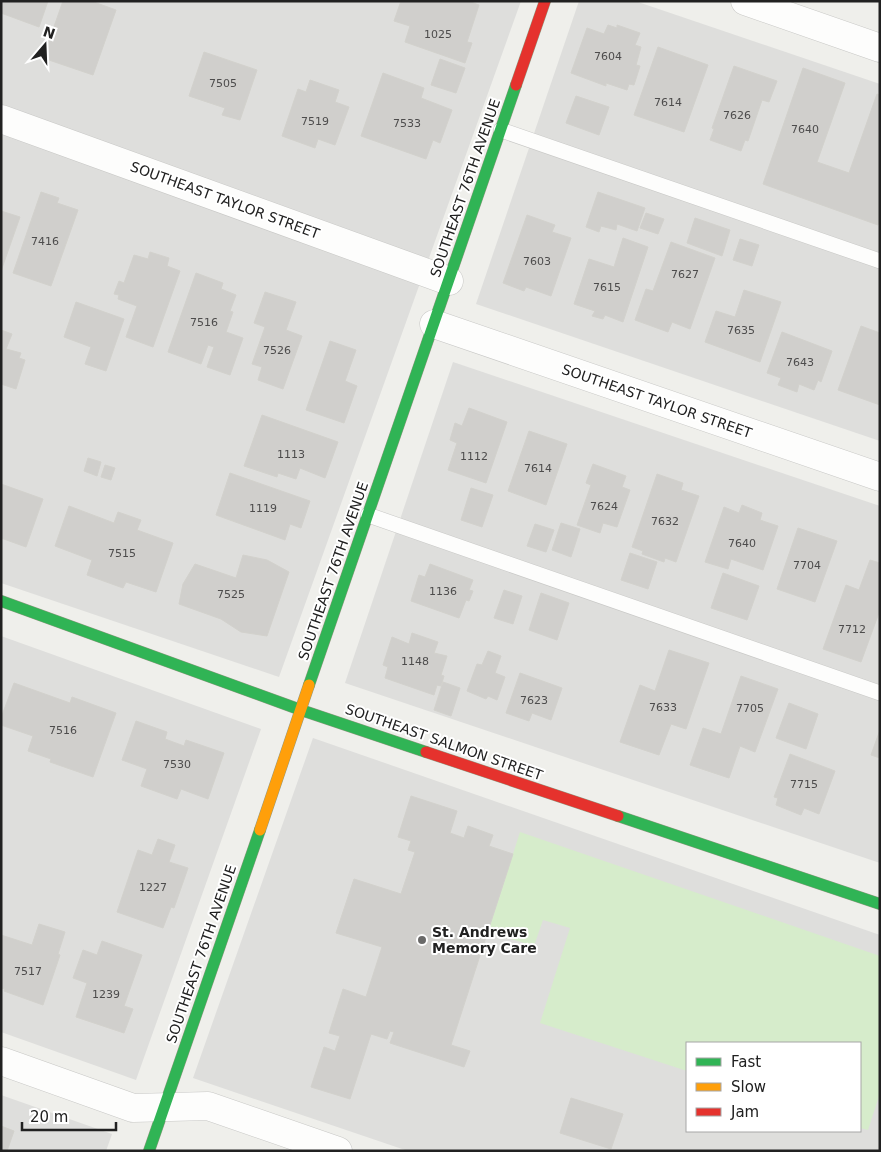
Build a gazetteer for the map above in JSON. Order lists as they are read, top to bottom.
{
  "streets": {
    "street": ["SOUTHEAST 76TH AVENUE", "SOUTHEAST TAYLOR STREET", "SOUTHEAST SALMON STREET"]
  },
  "crossings": [
    ["SOUTHEAST 76TH AVENUE", "SOUTHEAST TAYLOR STREET"],
    ["SOUTHEAST 76TH AVENUE", "SOUTHEAST SALMON STREET"]
  ],
  "places": ["St. Andrews Memory Care"],
  "house_numbers": [
    "1025",
    "7604",
    "7505",
    "7614",
    "7626",
    "7519",
    "7533",
    "7640",
    "7416",
    "7603",
    "7627",
    "7615",
    "7516",
    "7635",
    "7526",
    "7643",
    "1113",
    "1112",
    "7614",
    "7624",
    "1119",
    "7632",
    "7640",
    "7515",
    "7704",
    "1136",
    "7525",
    "7712",
    "1148",
    "7623",
    "7633",
    "7705",
    "7516",
    "7530",
    "7715",
    "1227",
    "7517",
    "1239"
  ],
  "legend": ["Fast", "Slow", "Jam"],
  "scale_bar": "20 m",
  "north": "top"
}
